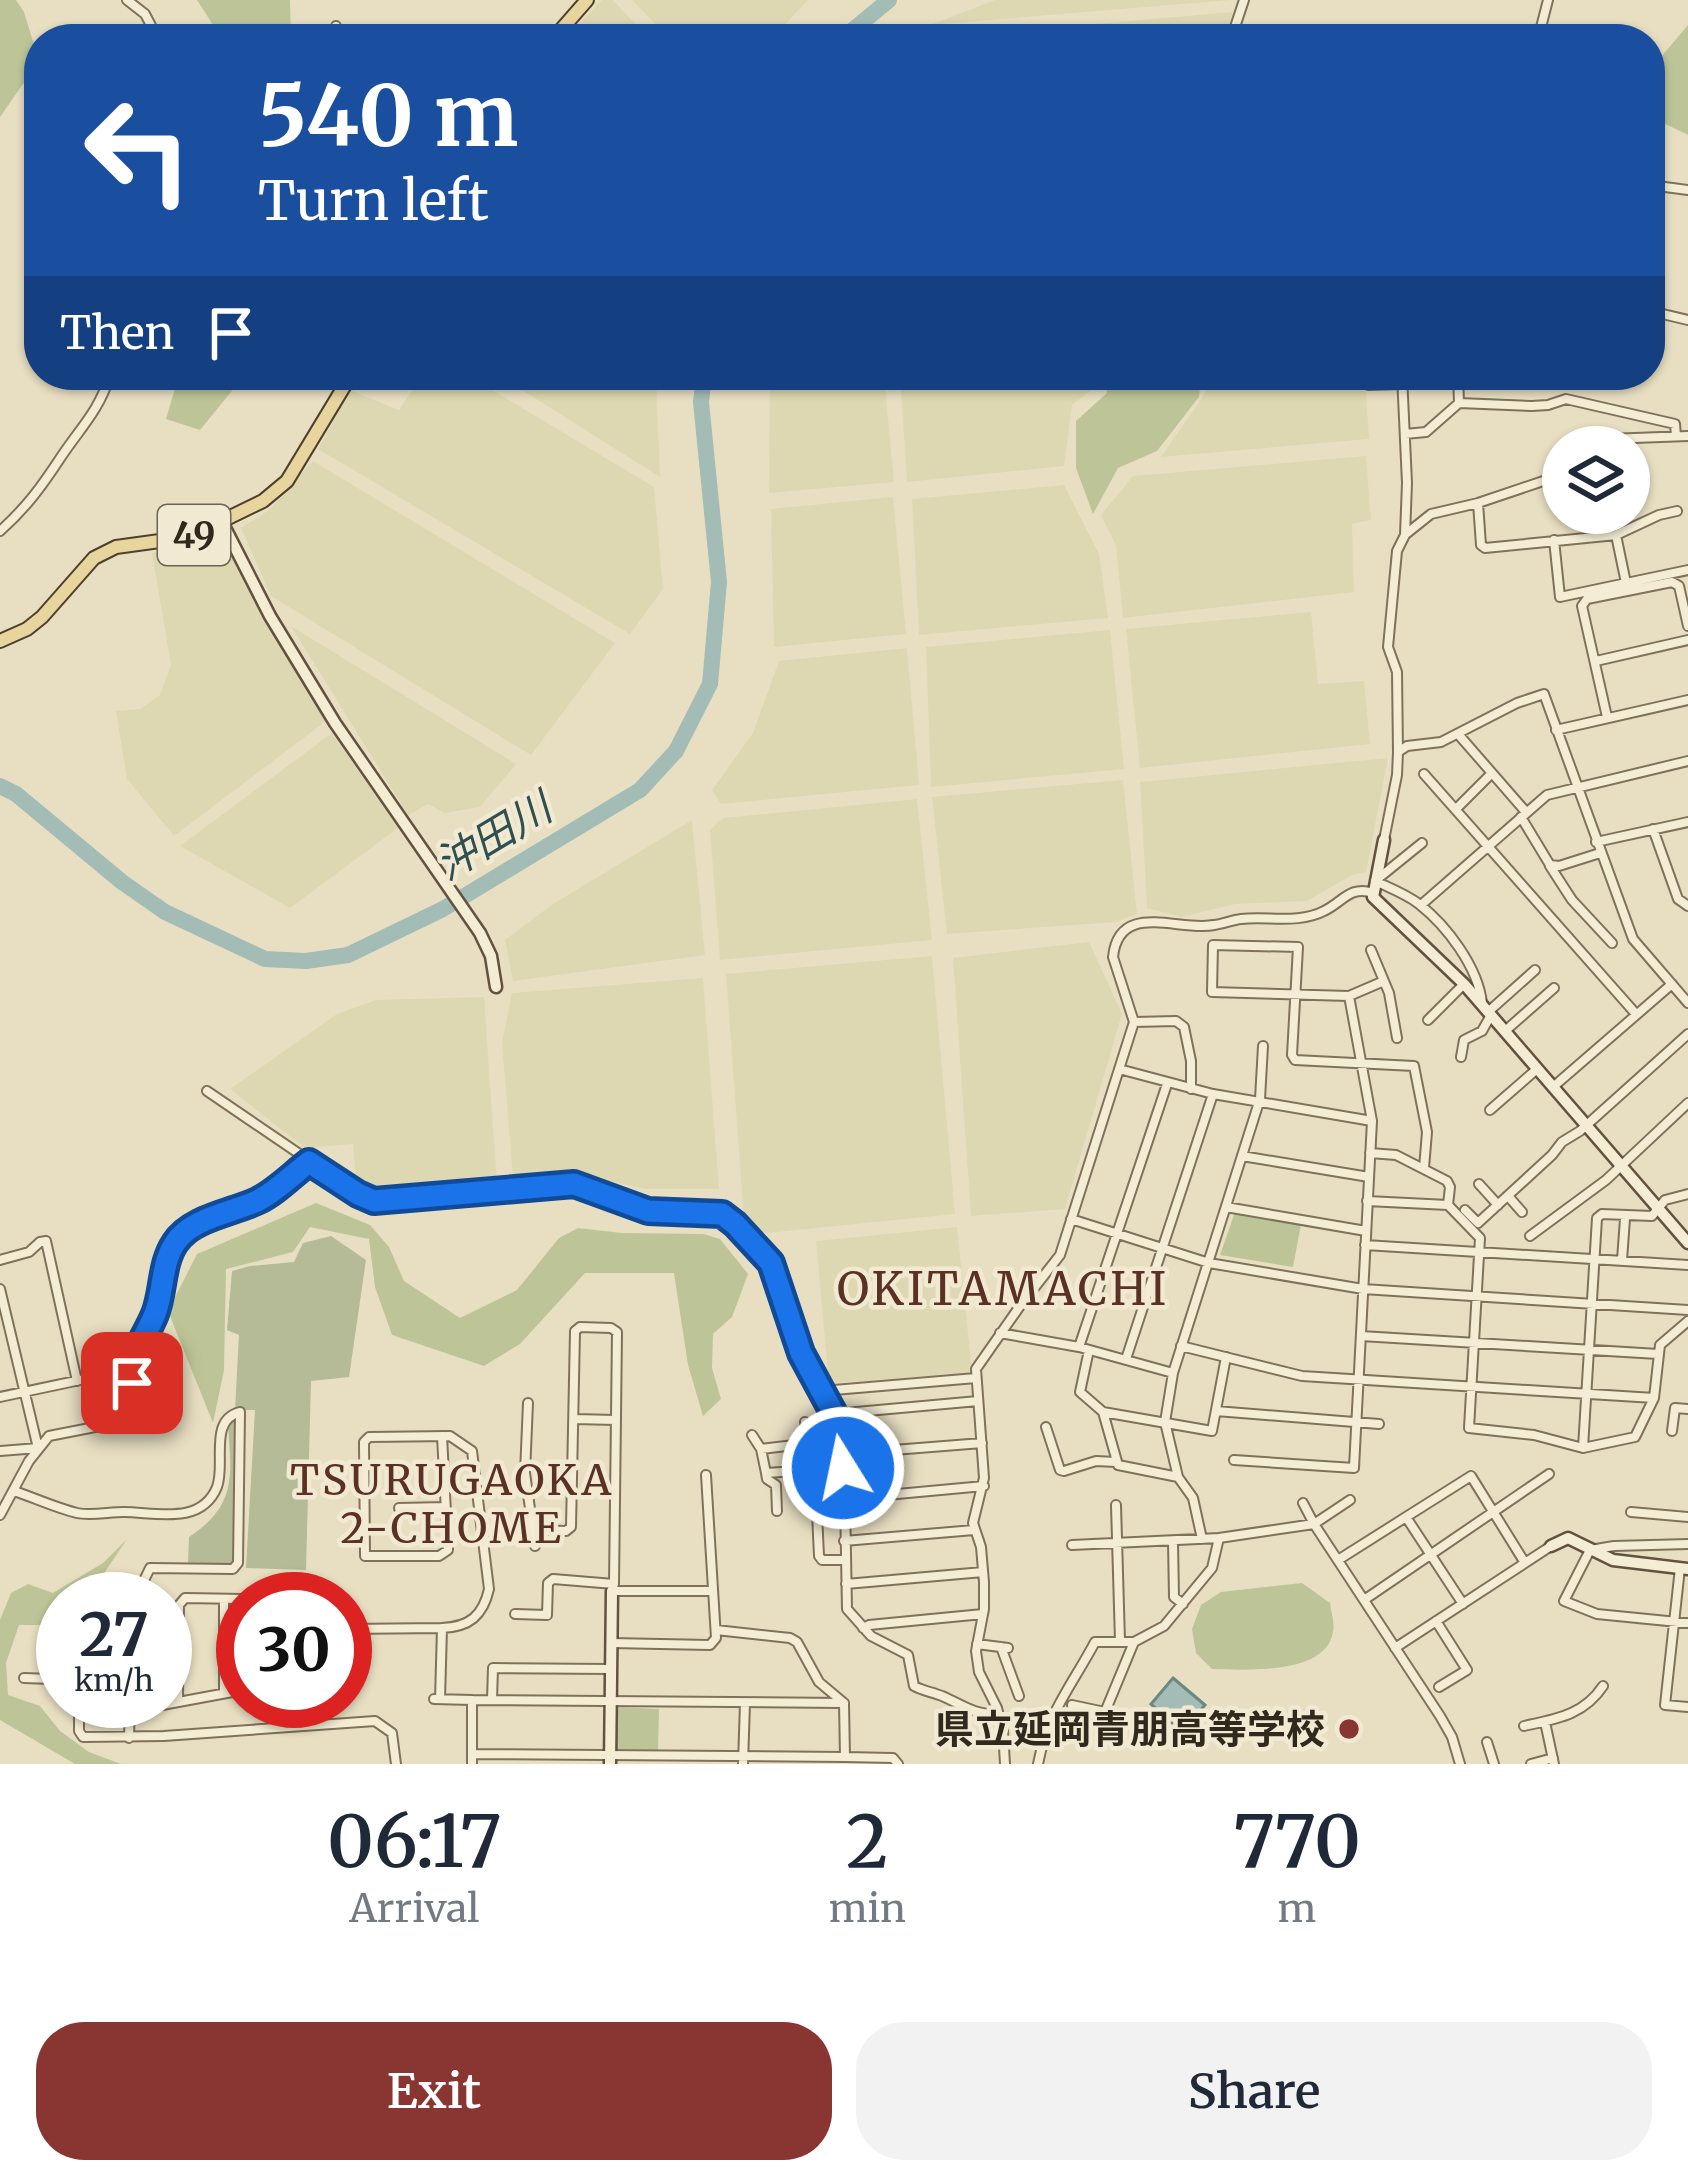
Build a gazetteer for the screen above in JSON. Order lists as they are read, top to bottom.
{
  "streets": {
    "main road": ["49"]
  },
  "districts": ["OKITAMACHI", "TSURUGAOKA 2-CHOME"],
  "water": ["沖田川"],
  "places": ["県立延岡青朋高等学校"],
  "page": {
    "turn": ["540 m", "Turn left"],
    "then": "Then",
    "speed": "27 km/h",
    "limit": "30",
    "eta": [
      "06:17",
      "Arrival",
      "2",
      "min",
      "770",
      "m"
    ],
    "buttons": ["Exit", "Share"]
  }
}
